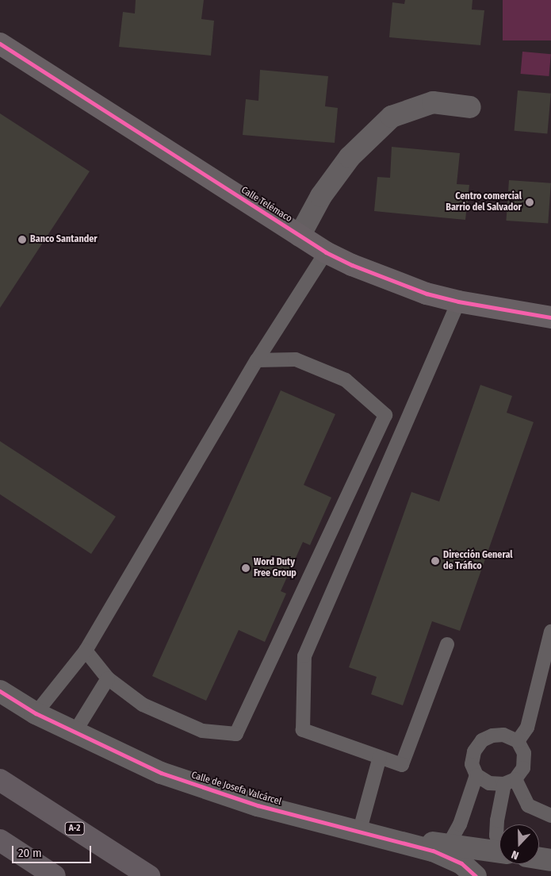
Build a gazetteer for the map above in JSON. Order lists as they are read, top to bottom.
{
  "streets": {
    "highway": ["A-2"],
    "street": ["Calle Telémaco", "Calle de Josefa Valcárcel"]
  },
  "places": [
    "Centro comercial Barrio del Salvador",
    "Banco Santander",
    "Dirección General de Tráfico",
    "Word Duty Free Group"
  ],
  "scale_bar": "20 m",
  "north": "bottom"
}
